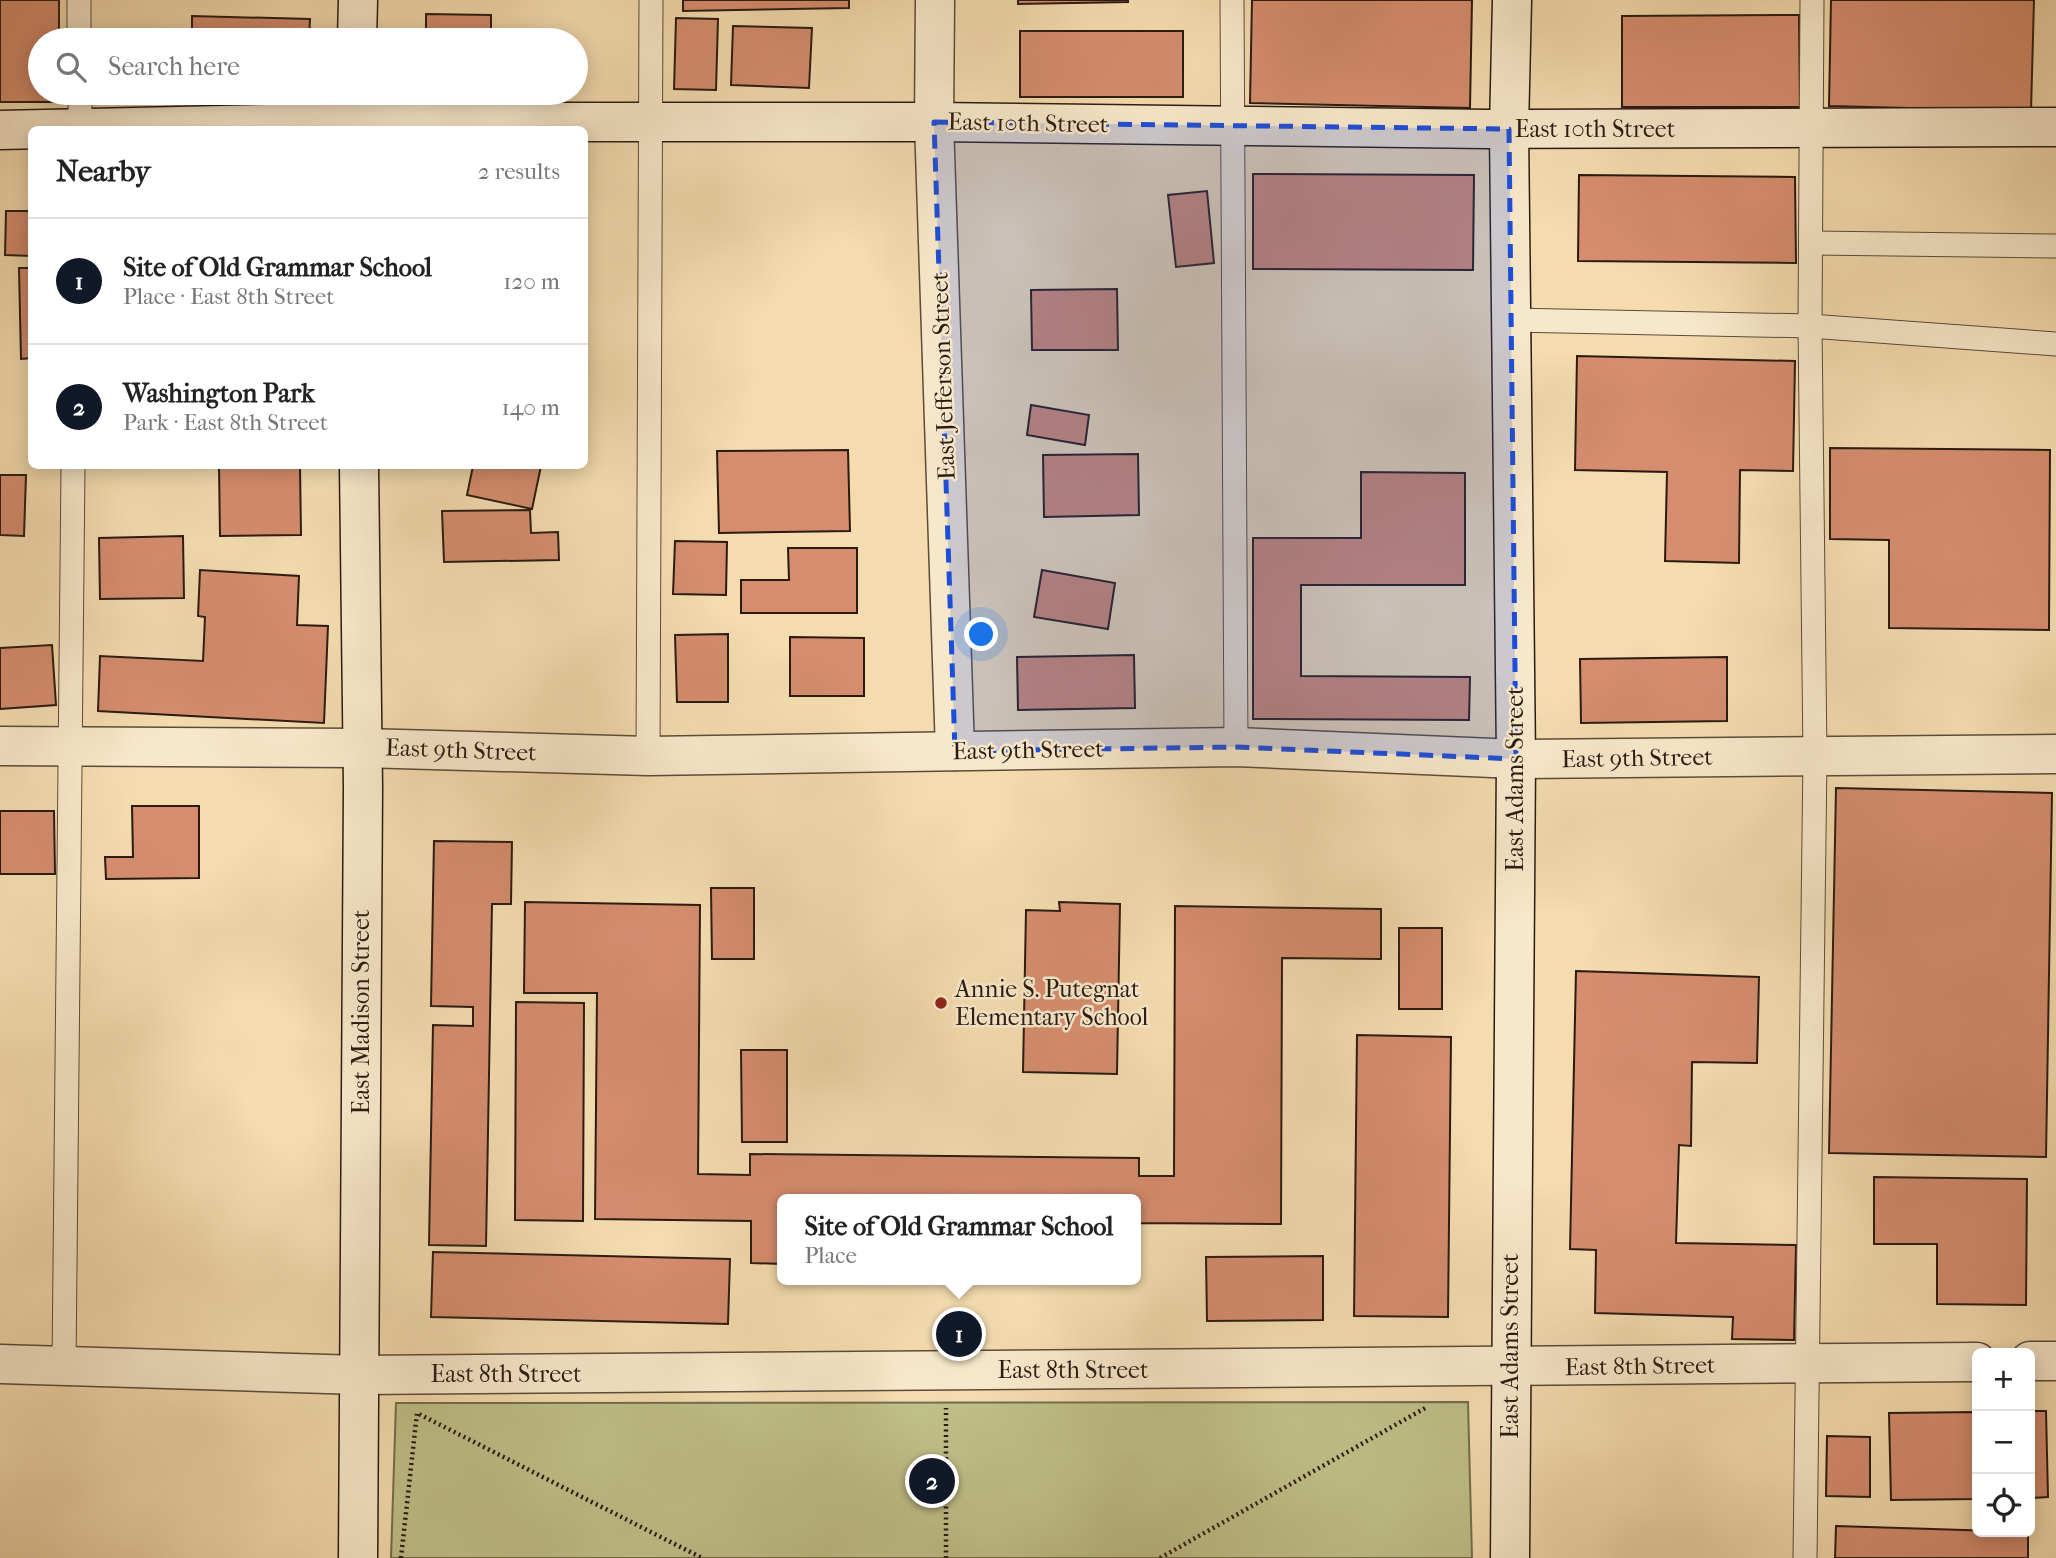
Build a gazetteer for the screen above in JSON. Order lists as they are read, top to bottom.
{
  "streets": {
    "street": [
      "East 10th Street",
      "East Jefferson Street",
      "East 9th Street",
      "East Adams Street",
      "East Madison Street",
      "East 8th Street"
    ]
  },
  "crossings": [
    ["East 10th Street", "East Jefferson Street"],
    ["East 10th Street", "East Adams Street"],
    ["East Jefferson Street", "East 9th Street"],
    ["East 9th Street", "East Adams Street"],
    ["East 9th Street", "East Madison Street"],
    ["East Adams Street", "East 8th Street"],
    ["East Madison Street", "East 8th Street"]
  ],
  "places": ["Annie S. Putegnat Elementary School"],
  "page": {
    "search": "Search here",
    "heading": ["Nearby", "2 results"],
    "list": [
      {
        "mark": "1",
        "name": "Site of Old Grammar School",
        "note": "Place · East 8th Street",
        "value": "120 m"
      },
      {
        "mark": "2",
        "name": "Washington Park",
        "note": "Park · East 8th Street",
        "value": "140 m"
      }
    ],
    "popup": ["Site of Old Grammar School", "Place"],
    "pins": ["1", "2"],
    "map_buttons": ["+", "−"]
  }
}
